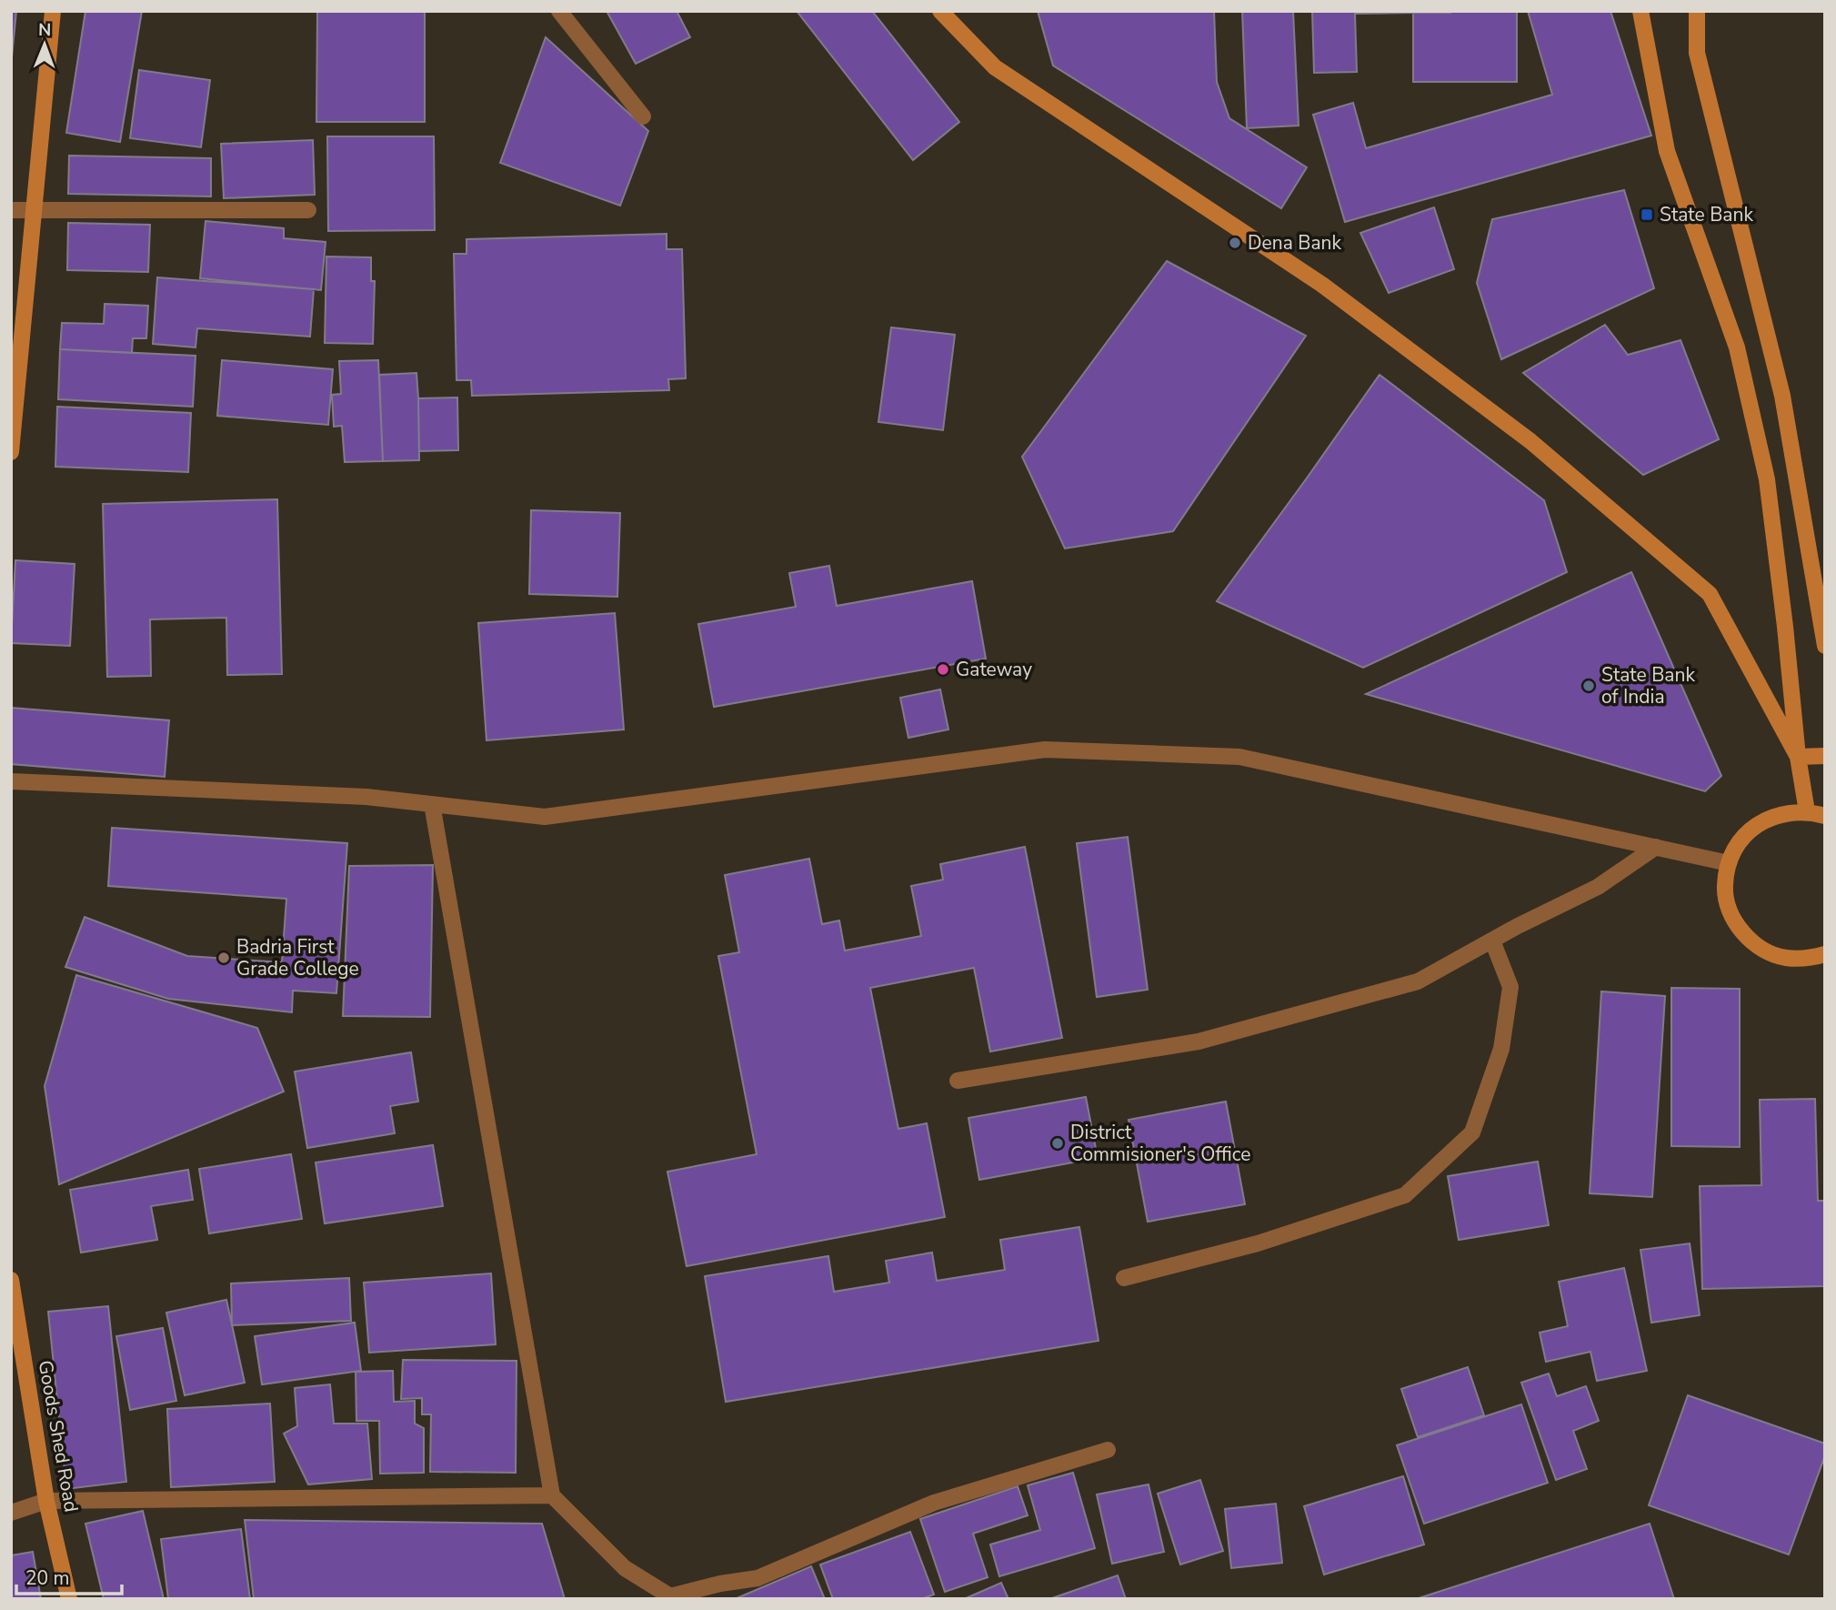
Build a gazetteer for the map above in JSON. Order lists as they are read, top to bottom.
{
  "streets": {
    "street": ["Goods Shed Road"]
  },
  "places": {
    "transit": ["State Bank"],
    "other": [
      "Dena Bank",
      "Gateway",
      "State Bank of India",
      "Badria First Grade College",
      "District Commisioner's Office"
    ]
  },
  "scale_bar": "20 m",
  "north": "top"
}
